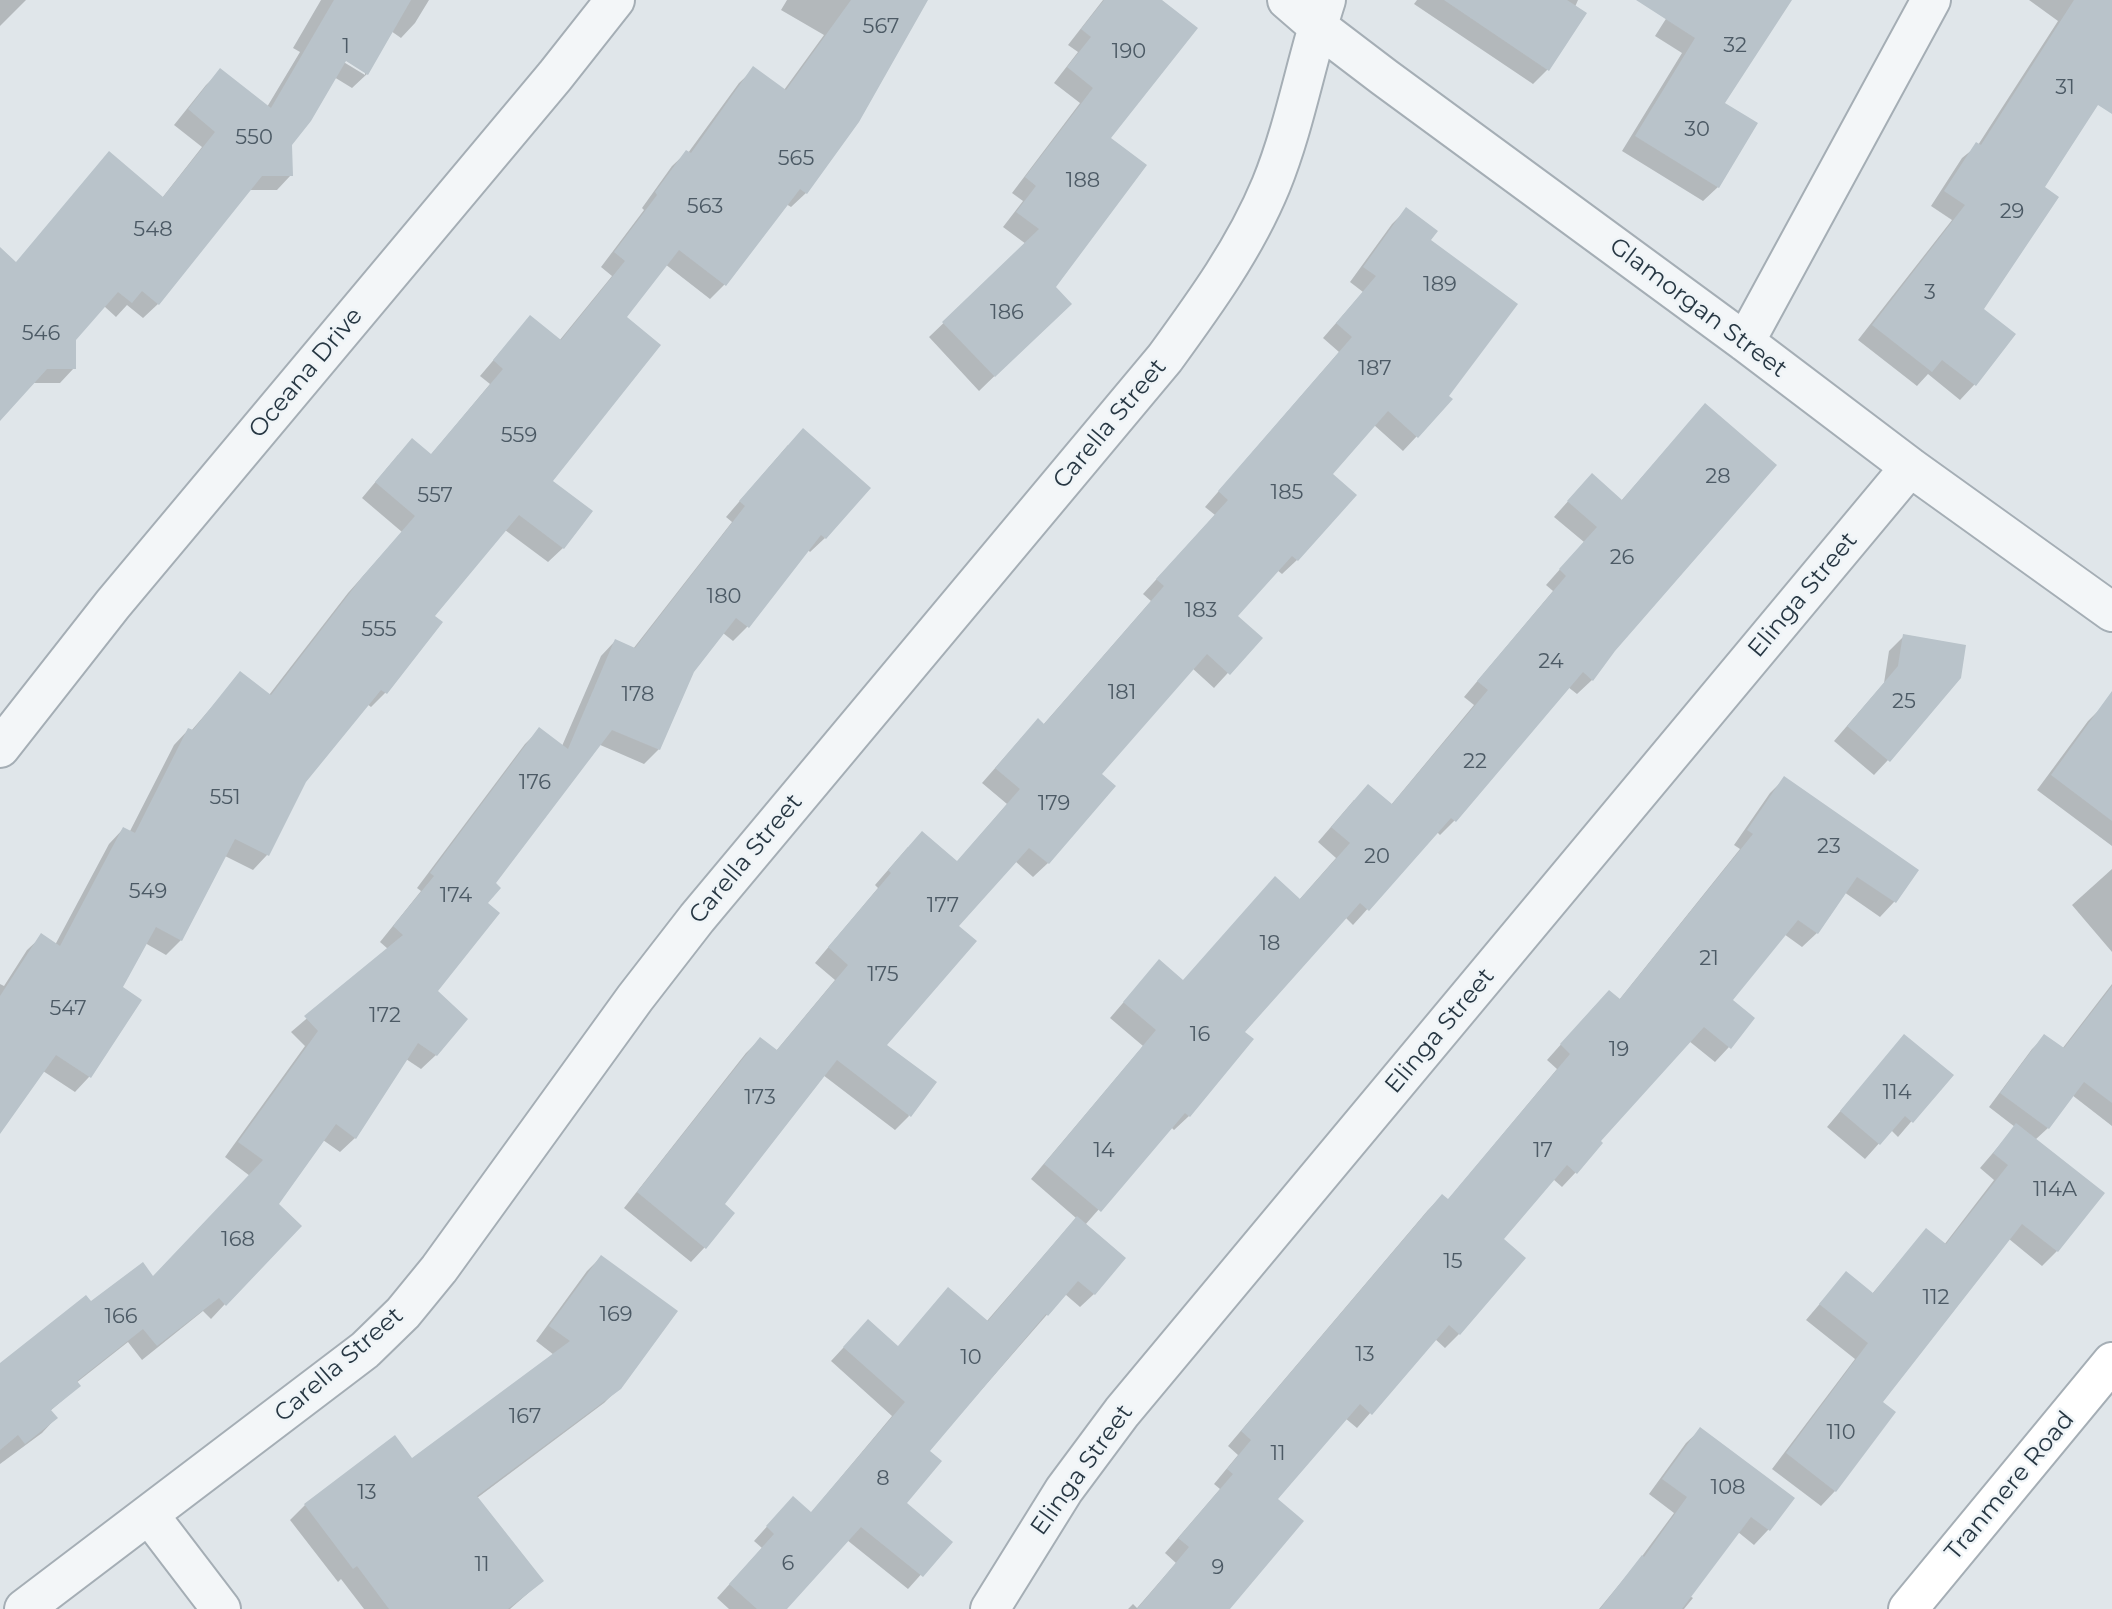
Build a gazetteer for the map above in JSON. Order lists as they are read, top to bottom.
{
  "streets": {
    "street": [
      "Glamorgan Street",
      "Oceana Drive",
      "Carella Street",
      "Elinga Street",
      "Tranmere Road"
    ]
  },
  "crossings": [
    ["Glamorgan Street", "Carella Street"],
    ["Glamorgan Street", "Elinga Street"]
  ],
  "house_numbers": [
    "567",
    "32",
    "1",
    "190",
    "31",
    "30",
    "550",
    "565",
    "188",
    "563",
    "29",
    "548",
    "189",
    "3",
    "186",
    "546",
    "187",
    "559",
    "28",
    "185",
    "557",
    "26",
    "180",
    "183",
    "555",
    "24",
    "181",
    "178",
    "25",
    "22",
    "176",
    "551",
    "179",
    "23",
    "20",
    "549",
    "174",
    "177",
    "18",
    "21",
    "175",
    "547",
    "172",
    "16",
    "19",
    "114",
    "173",
    "14",
    "17",
    "114A",
    "168",
    "15",
    "112",
    "169",
    "166",
    "13",
    "10",
    "167",
    "110",
    "11",
    "8",
    "108",
    "13",
    "6",
    "11",
    "9"
  ]
}
